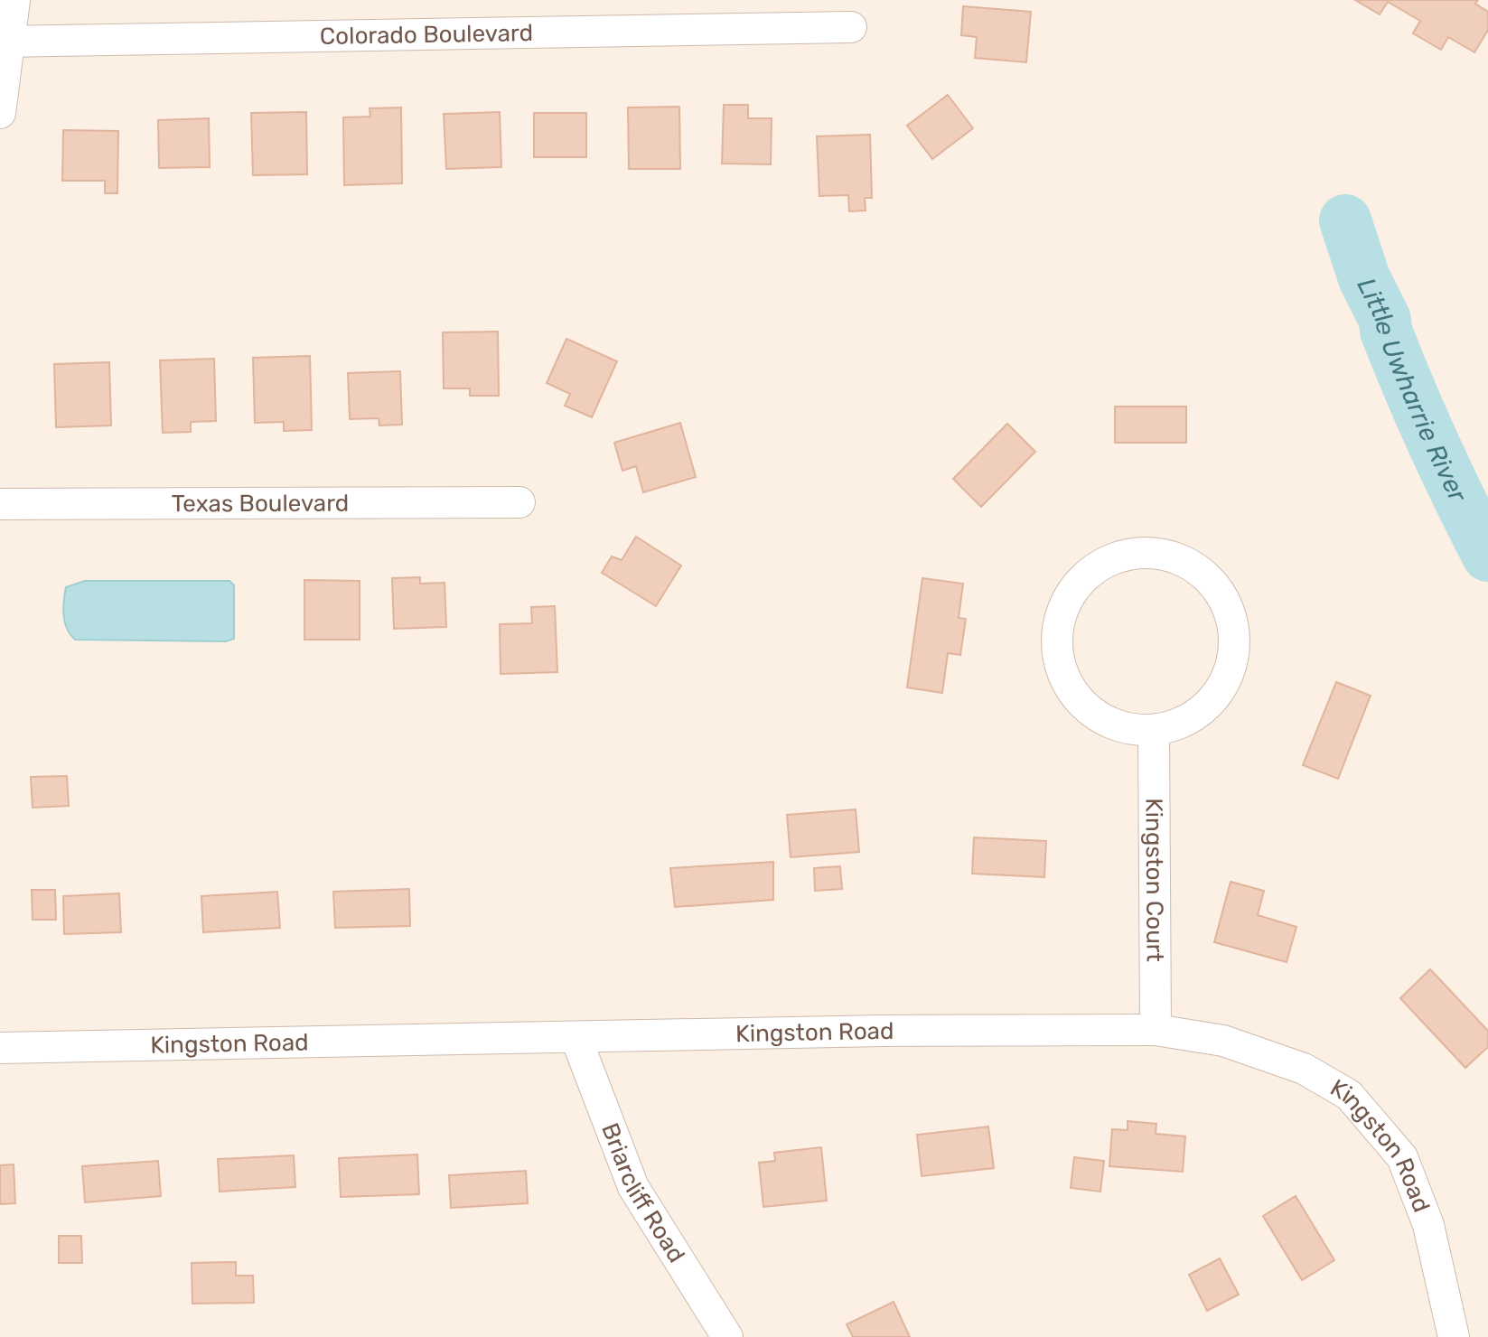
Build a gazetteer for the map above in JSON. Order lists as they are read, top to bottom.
{
  "streets": {
    "street": [
      "Colorado Boulevard",
      "Texas Boulevard",
      "Kingston Court",
      "Kingston Road",
      "Briarcliff Road"
    ]
  },
  "crossings": [
    ["Kingston Court", "Kingston Road"],
    ["Kingston Road", "Briarcliff Road"]
  ],
  "water": ["Little Uwharrie River"]
}
